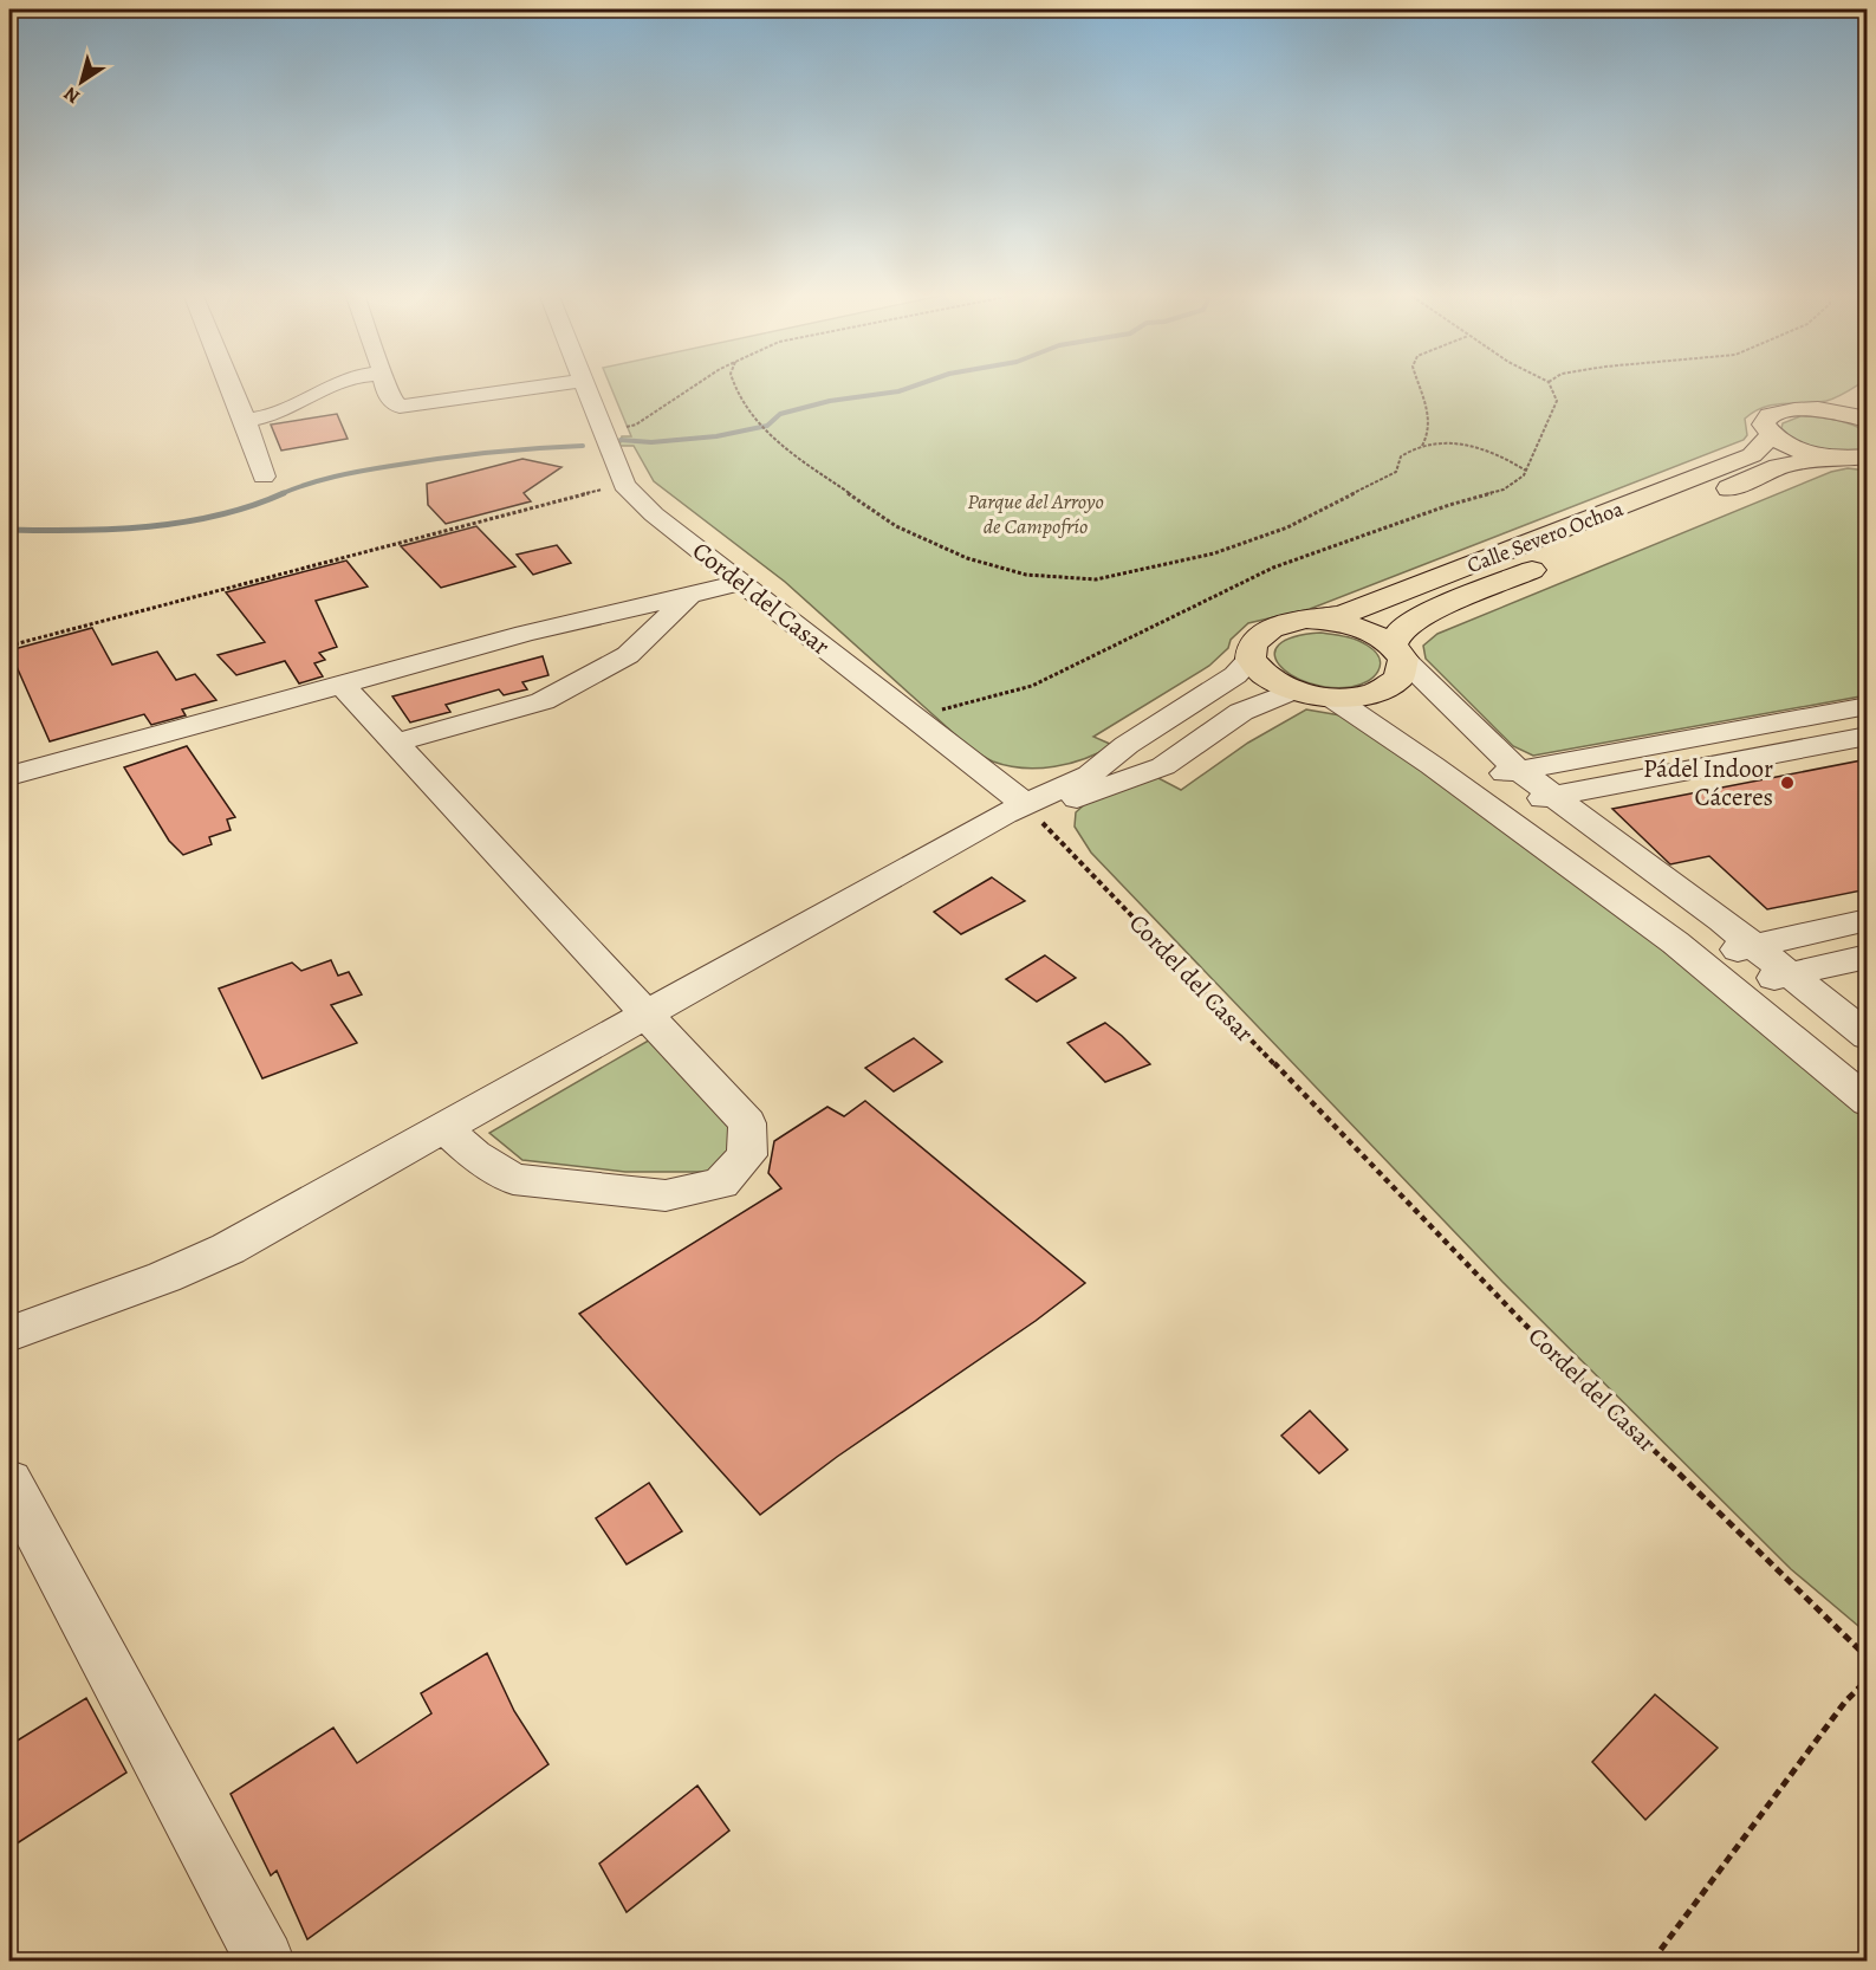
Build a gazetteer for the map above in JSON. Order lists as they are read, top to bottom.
{
  "streets": {
    "main road": ["Calle Severo Ochoa"],
    "street": ["Cordel del Casar"]
  },
  "parks": ["Parque del Arroyo de Campofrío"],
  "places": ["Pádel Indoor Cáceres"],
  "north": "bottom left"
}
